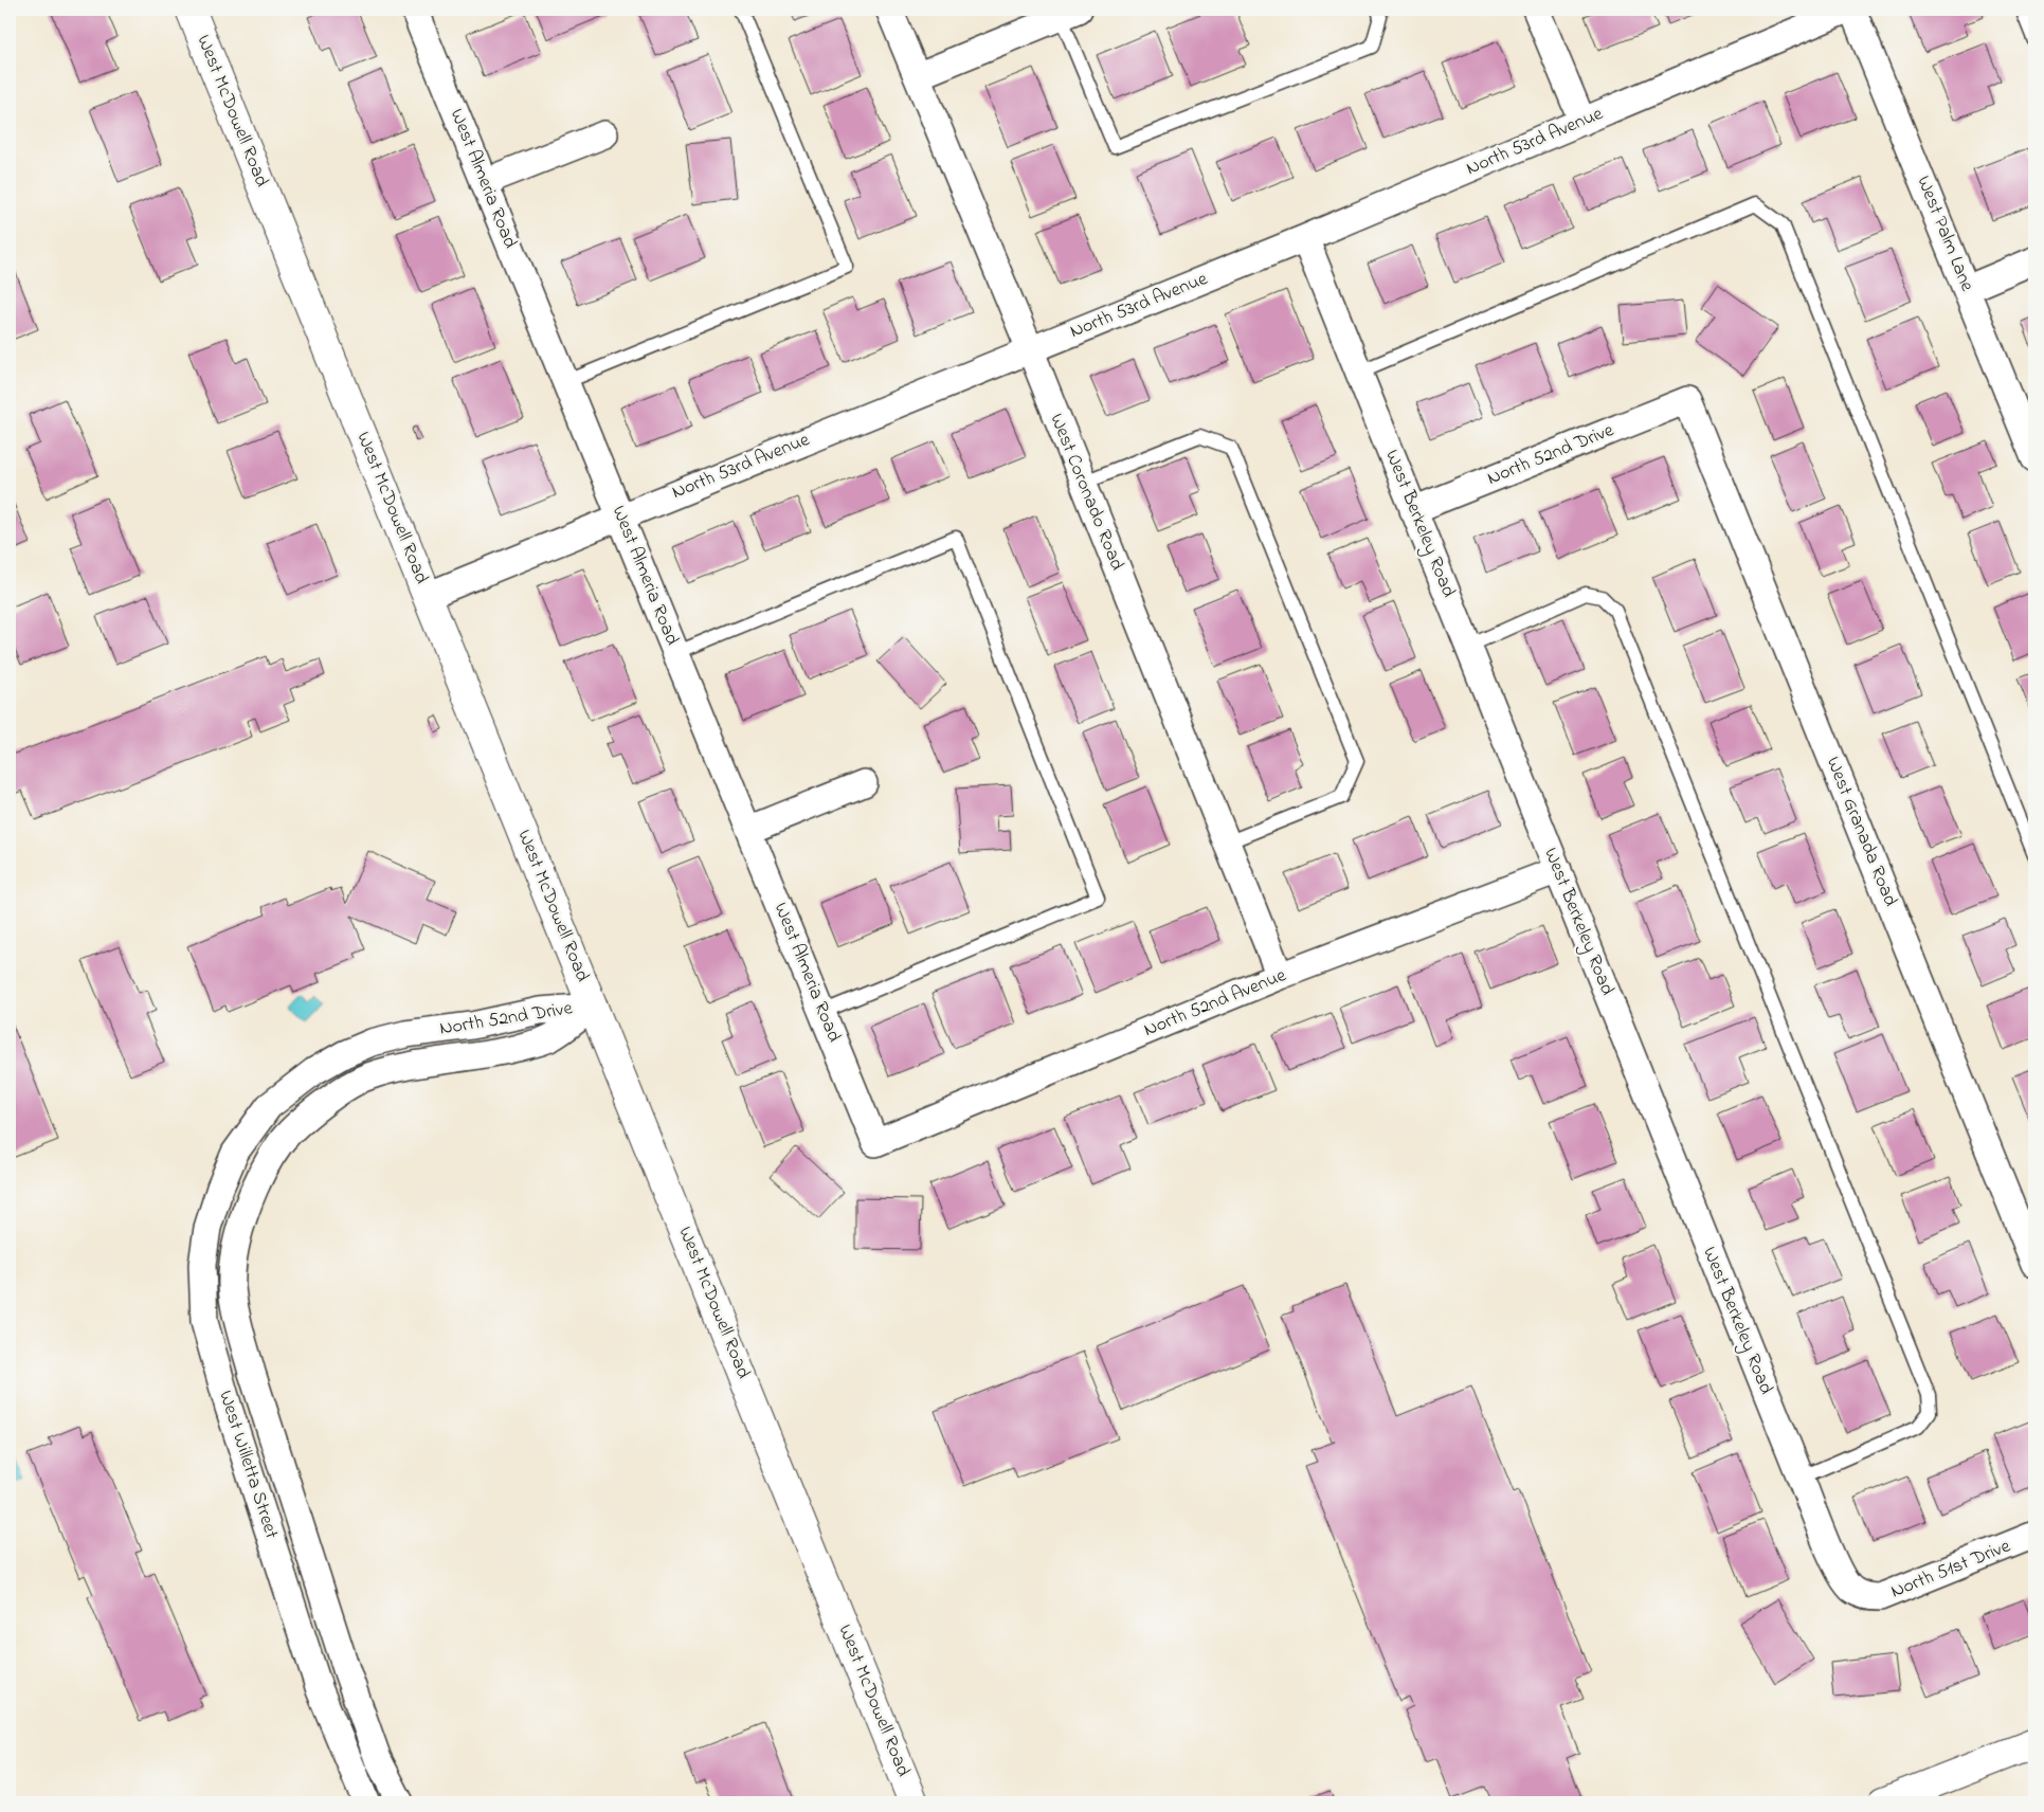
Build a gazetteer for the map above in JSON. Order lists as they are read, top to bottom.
{
  "streets": {
    "main road": ["West McDowell Road"],
    "street": [
      "North 53rd Avenue",
      "West Almeria Road",
      "West Palm Lane",
      "North 52nd Drive",
      "West Coronado Road",
      "West Berkeley Road",
      "West Granada Road",
      "North 52nd Avenue",
      "West Willetta Street",
      "North 51st Drive"
    ]
  },
  "crossings": [
    ["West McDowell Road", "North 53rd Avenue"],
    ["West McDowell Road", "North 52nd Drive"],
    ["North 53rd Avenue", "West Almeria Road"],
    ["North 53rd Avenue", "West Coronado Road"],
    ["North 53rd Avenue", "West Berkeley Road"],
    ["West Almeria Road", "North 52nd Avenue"],
    ["North 52nd Drive", "West Berkeley Road"],
    ["North 52nd Drive", "West Granada Road"],
    ["North 52nd Drive", "West Willetta Street"],
    ["West Coronado Road", "North 52nd Avenue"],
    ["West Berkeley Road", "North 52nd Avenue"],
    ["West Berkeley Road", "North 51st Drive"]
  ]
}
